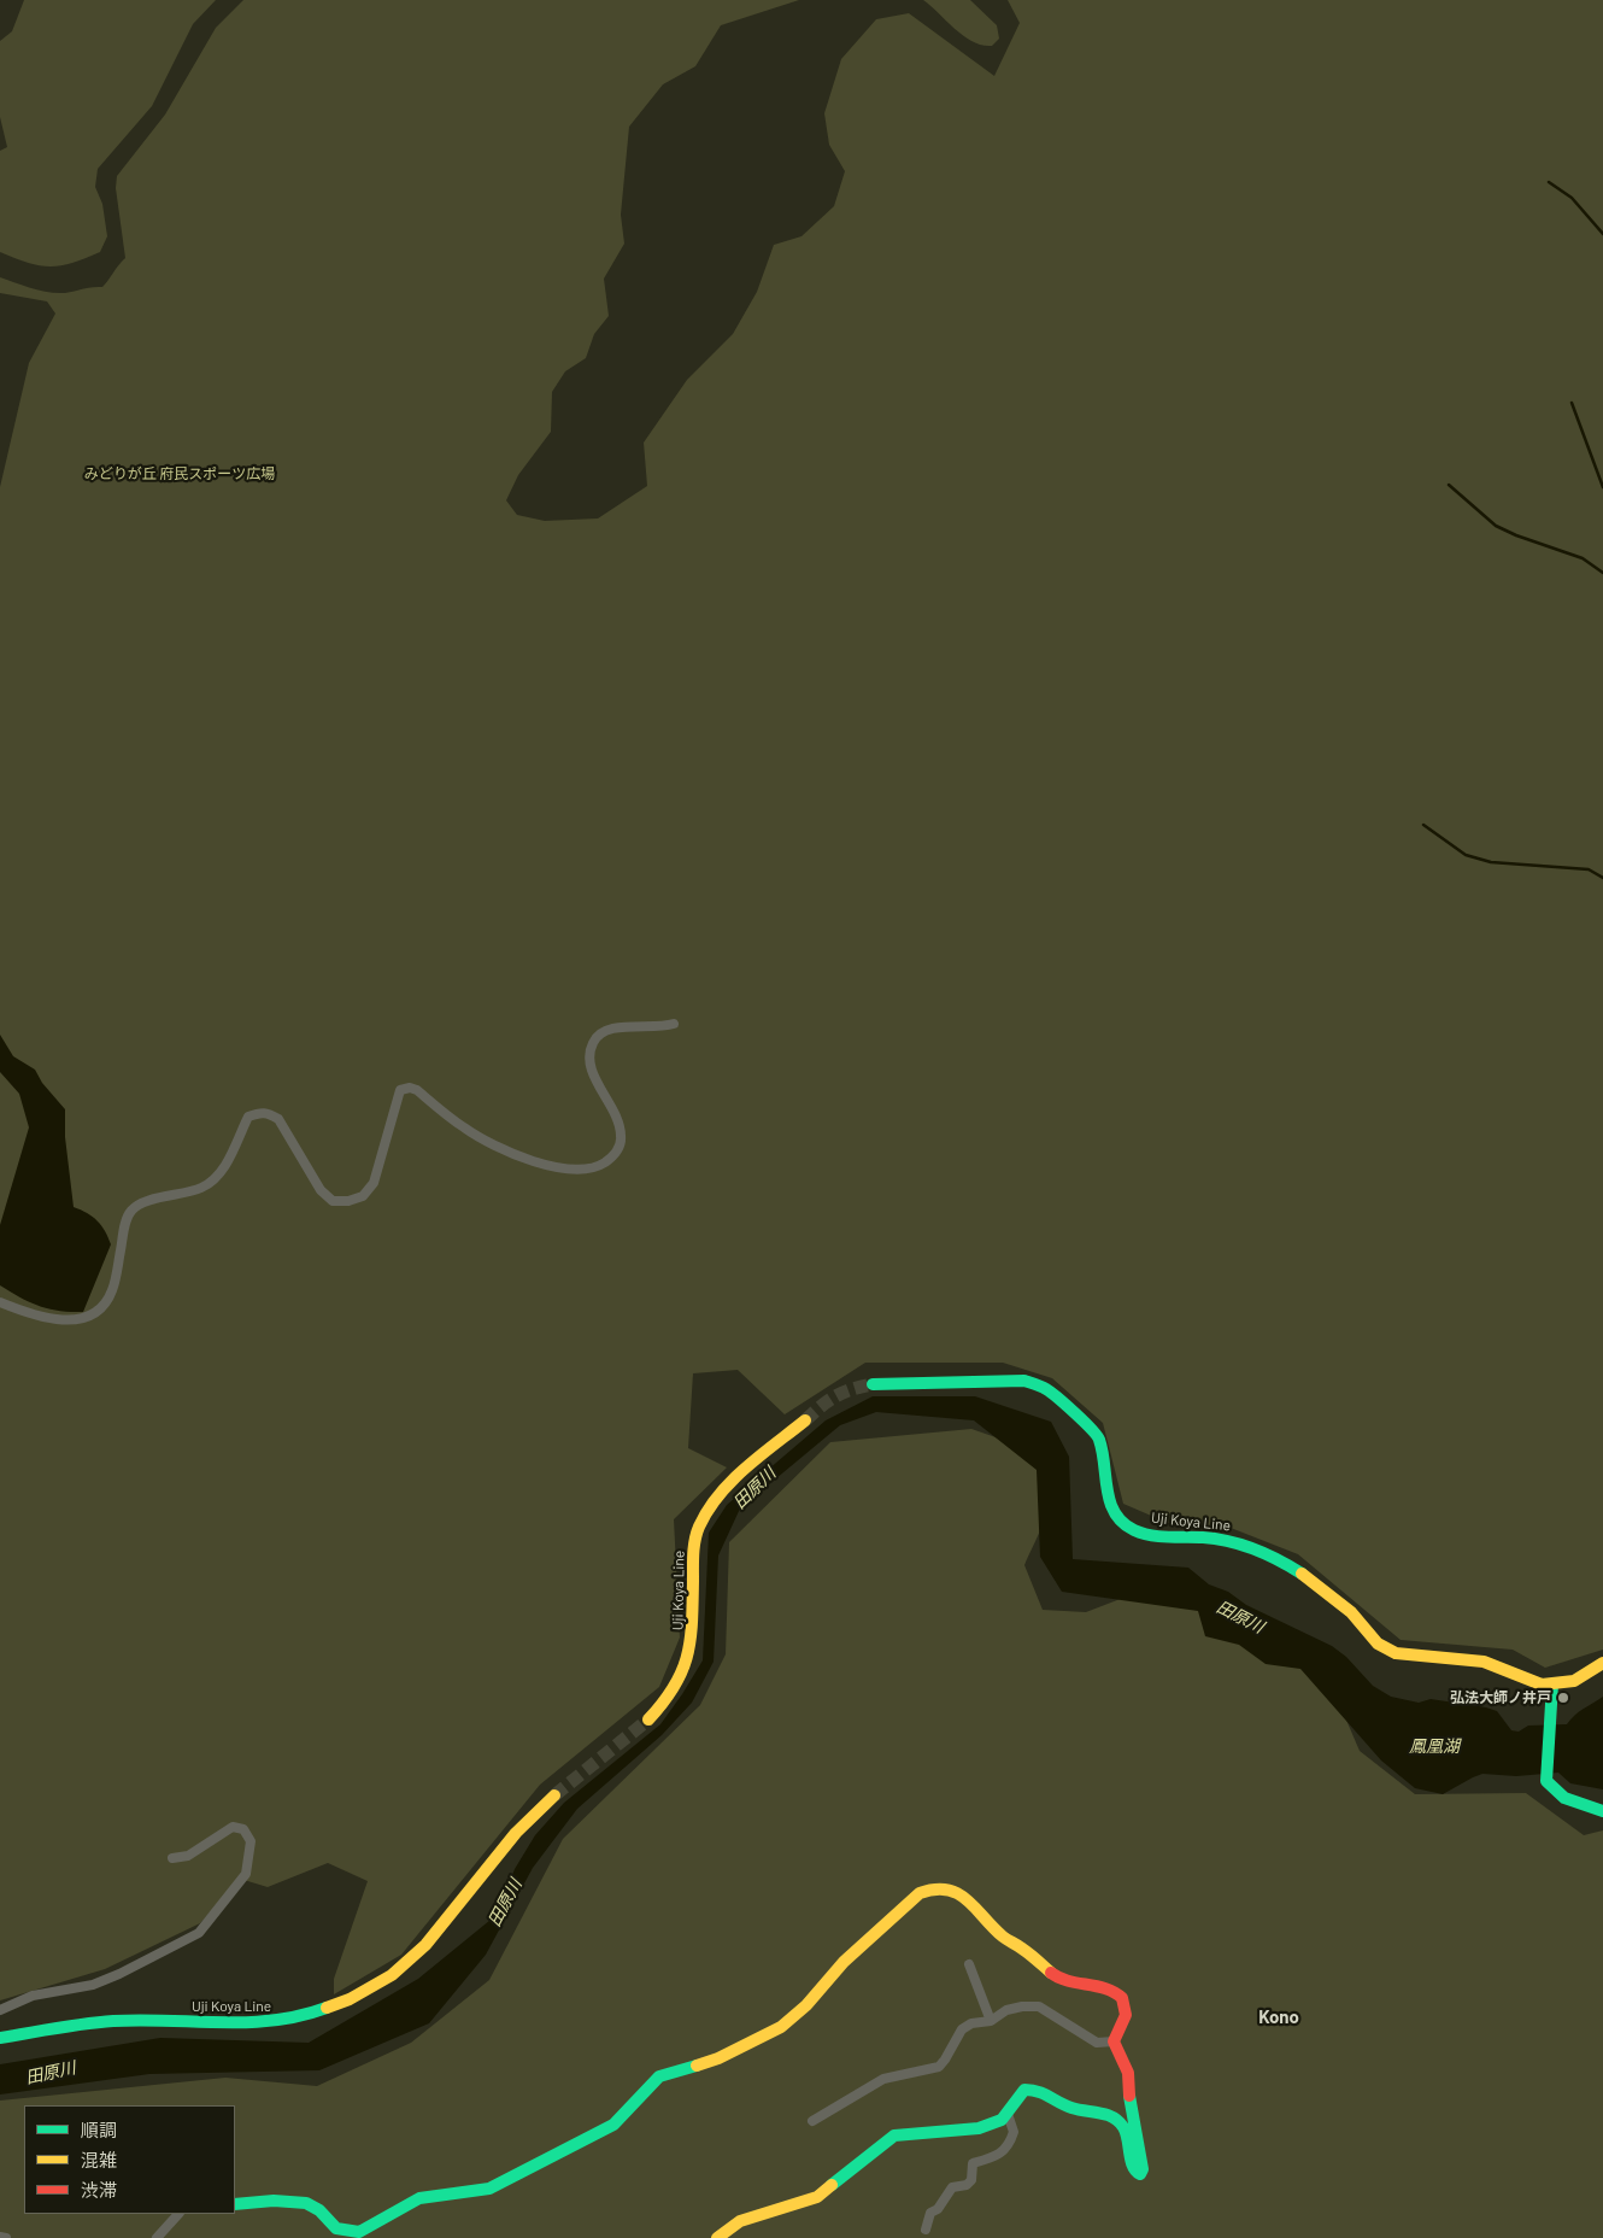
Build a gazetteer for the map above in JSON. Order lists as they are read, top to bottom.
{
  "streets": {
    "main road": ["Uji Koya Line"]
  },
  "districts": ["Kono"],
  "water": ["田原川", "鳳凰湖"],
  "parks": ["みどりが丘 府民スポーツ広場"],
  "places": ["弘法大師ノ井戸"],
  "legend": ["順調", "混雑", "渋滞"]
}
